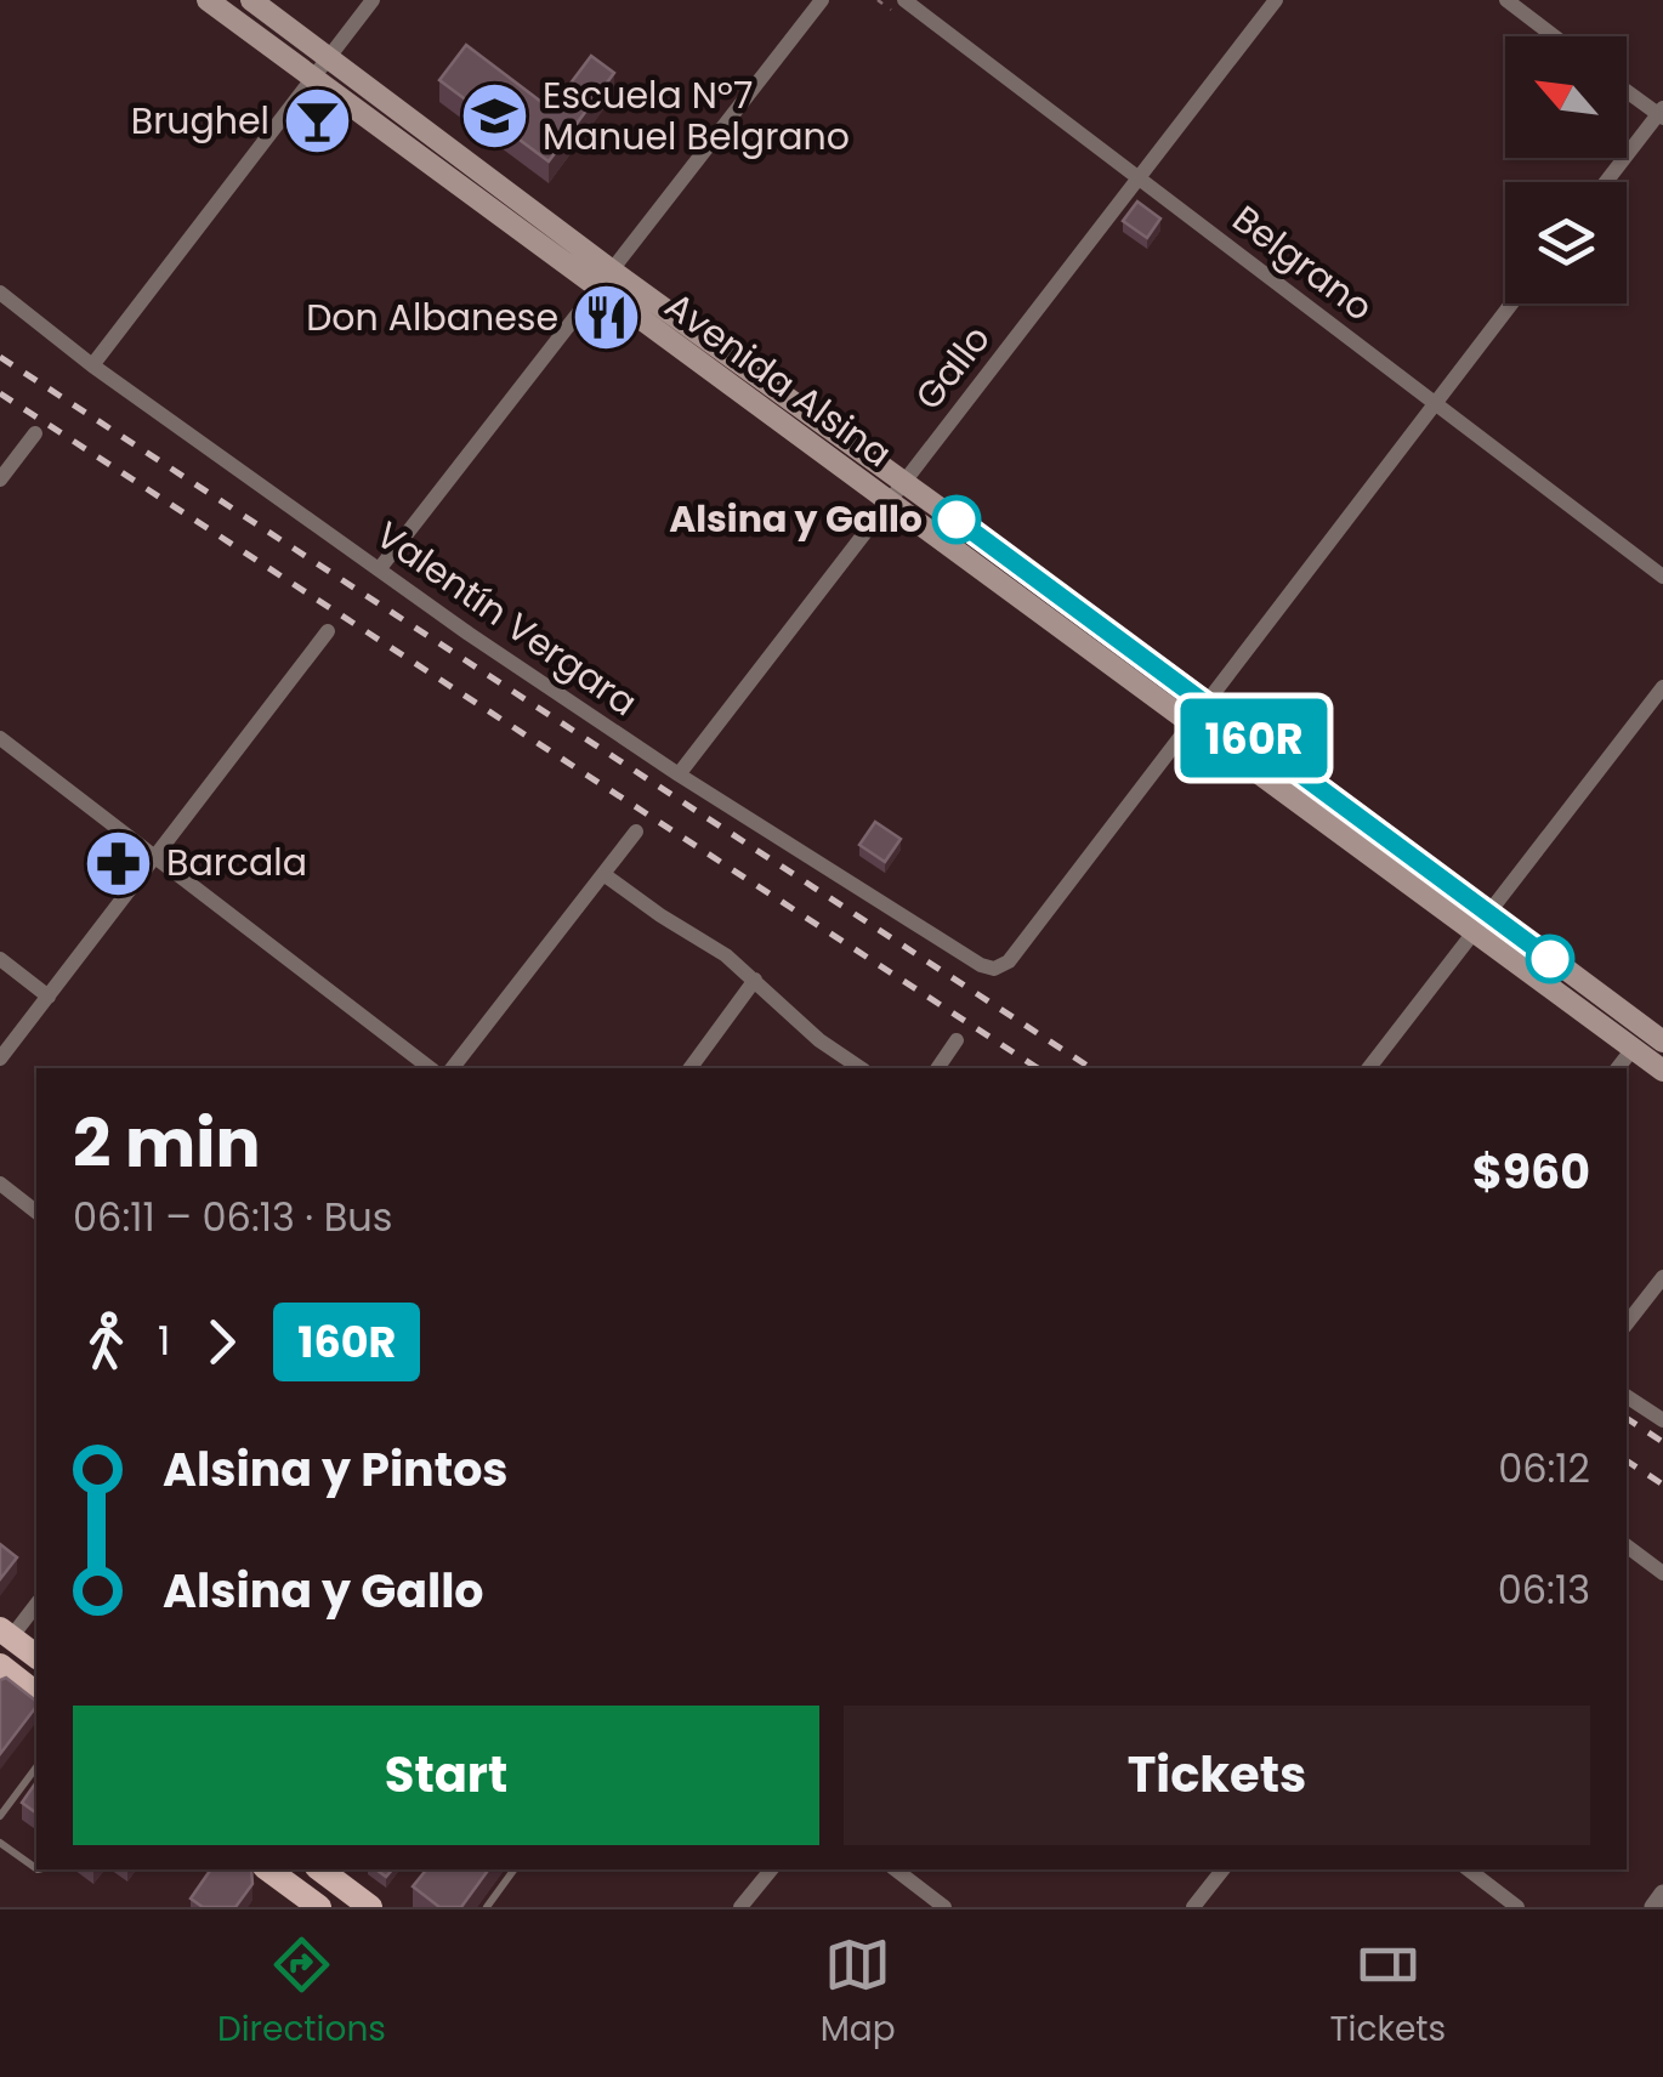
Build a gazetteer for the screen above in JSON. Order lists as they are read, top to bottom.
{
  "streets": {
    "main road": ["Avenida Alsina"],
    "street": ["Belgrano", "Gallo", "Valentín Vergara"]
  },
  "crossings": [
    ["Belgrano", "Gallo"],
    ["Gallo", "Avenida Alsina"],
    ["Gallo", "Valentín Vergara"],
    ["Avenida Alsina", "Valentín Vergara"]
  ],
  "places": {
    "school or university": ["Escuela Nº7 Manuel Belgrano"],
    "bar": ["Brughel"],
    "restaurant": ["Don Albanese"],
    "other": ["Alsina y Gallo"],
    "pharmacy": ["Barcala"]
  },
  "lines": ["bus line 160R"],
  "north": "top left",
  "page": {
    "on_map": "160R",
    "heading": ["2 min", "06:11 – 06:13 · Bus", "$960"],
    "legs": ["1", "160R"],
    "list": [
      {
        "name": "Alsina y Pintos",
        "value": "06:12"
      },
      {
        "name": "Alsina y Gallo",
        "value": "06:13"
      }
    ],
    "buttons": ["Start", "Tickets"],
    "tabs": ["Directions", "Map", "Tickets"]
  }
}
